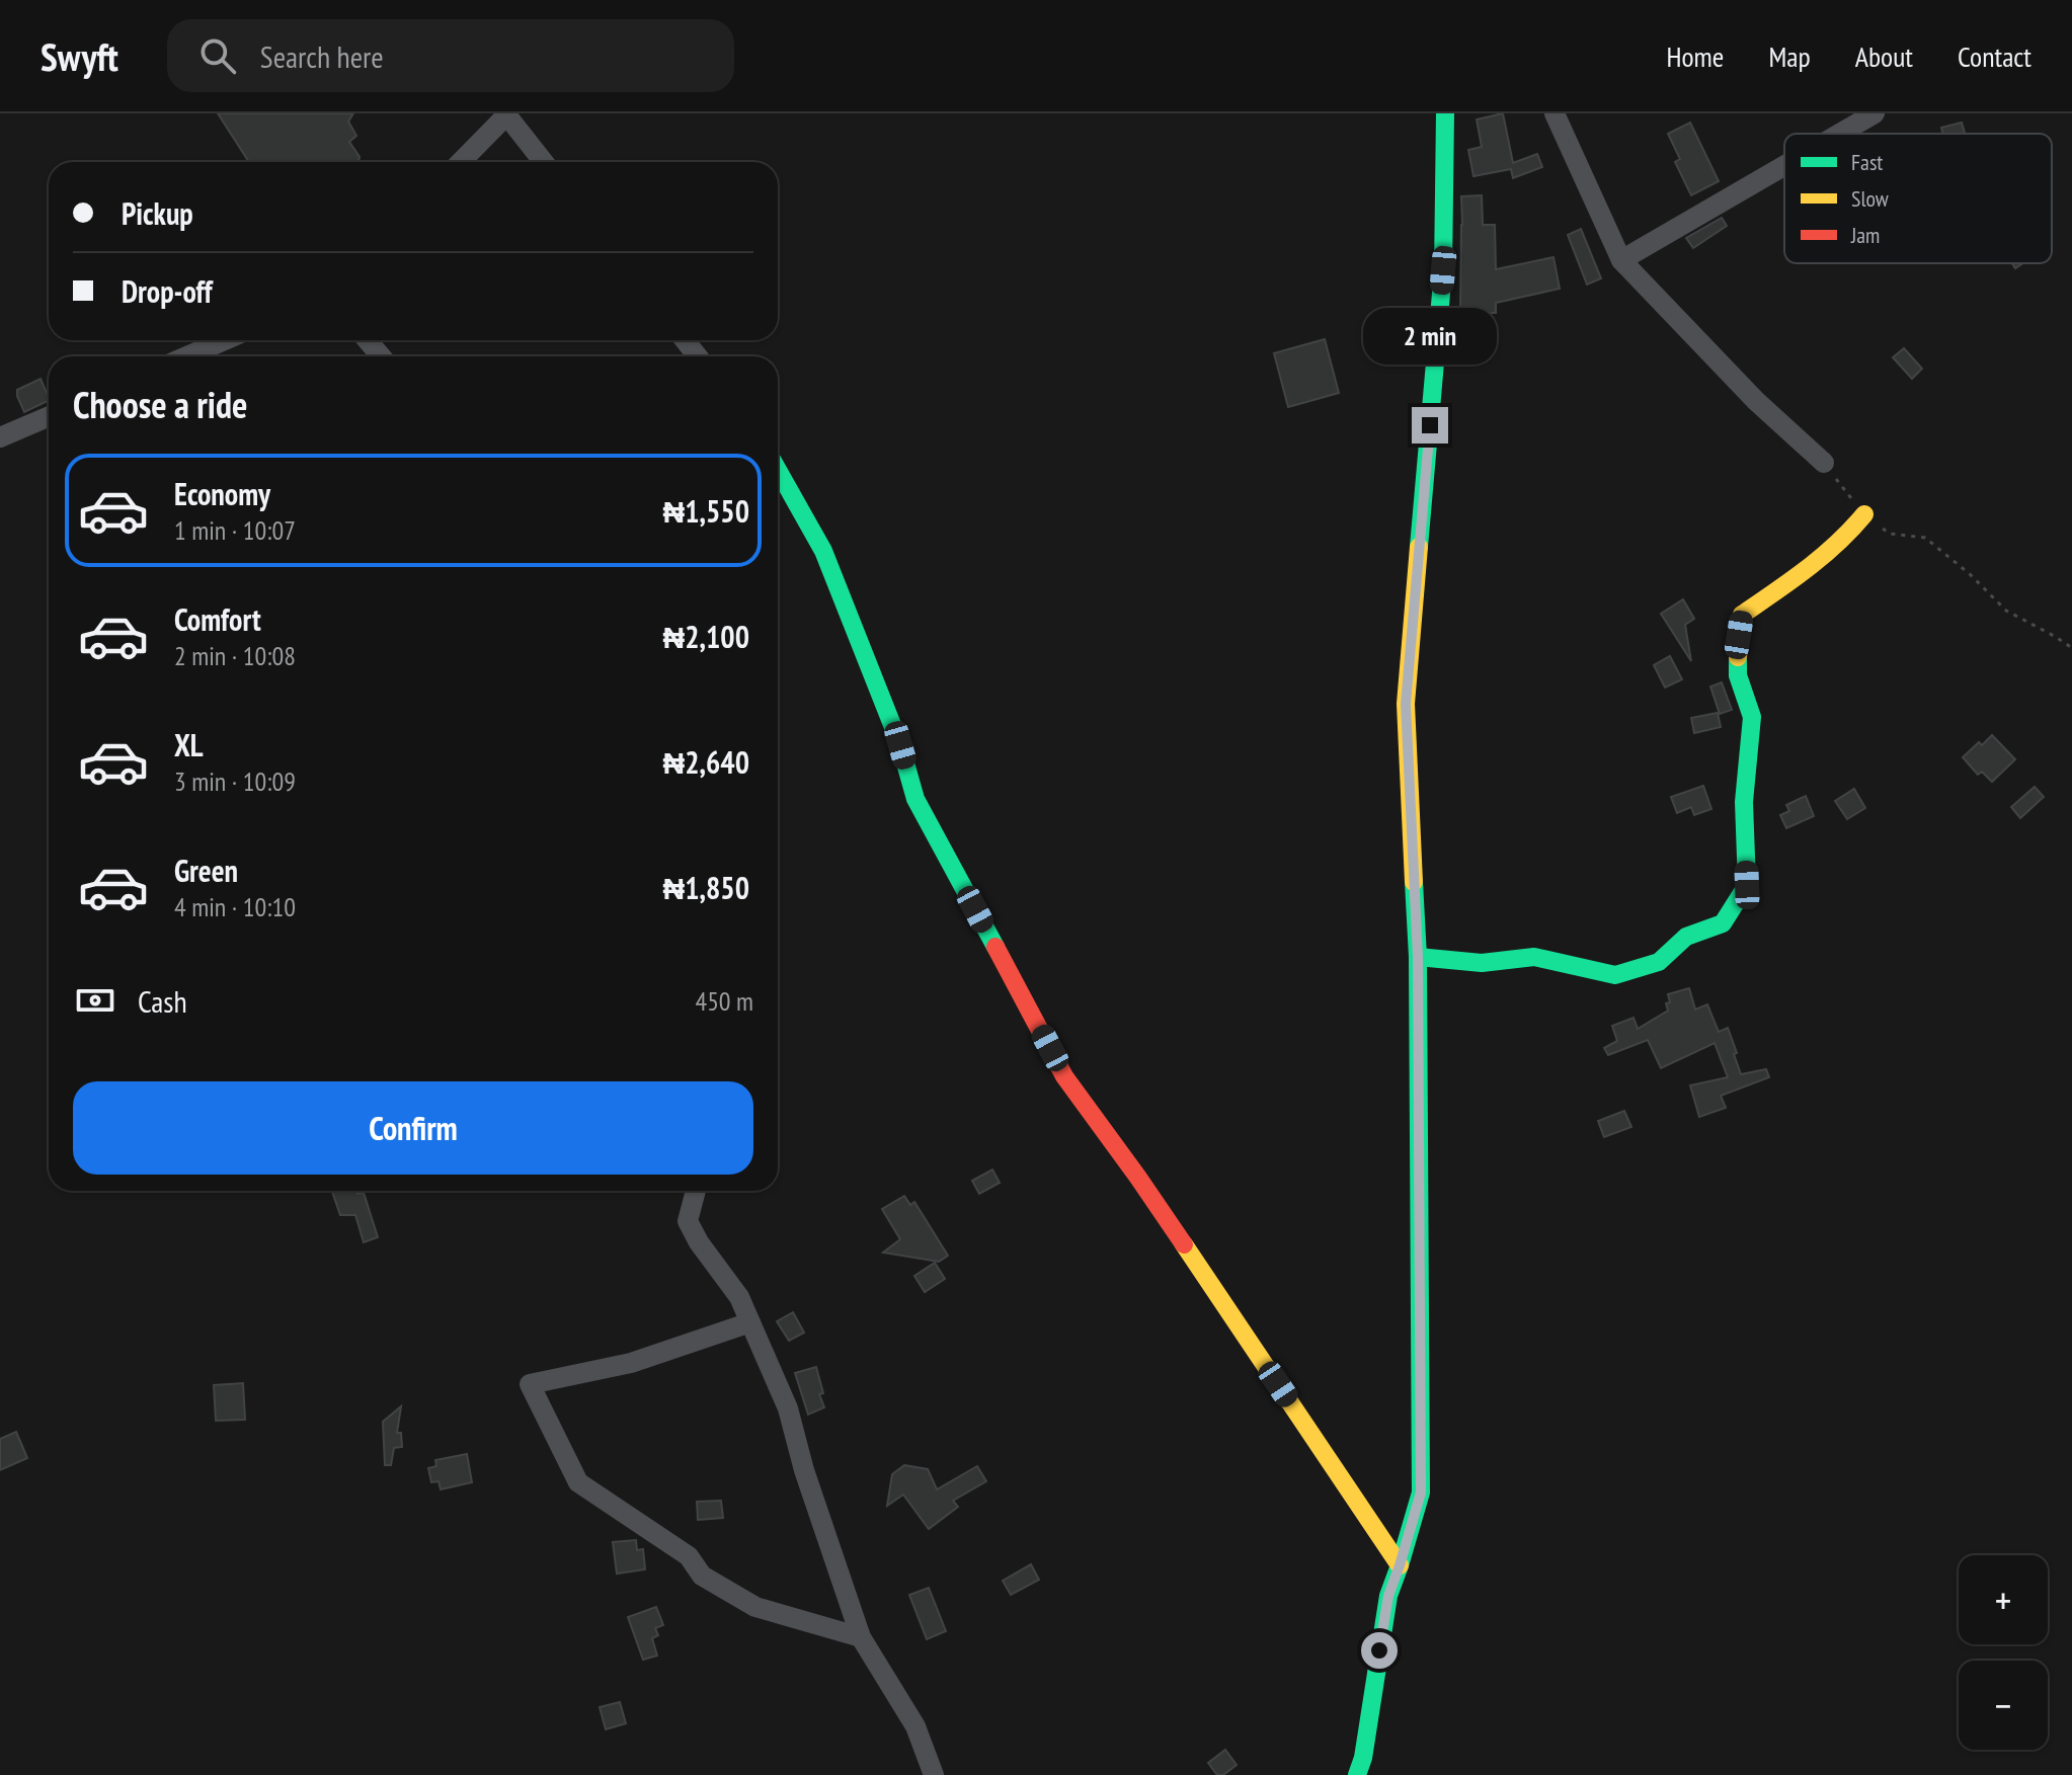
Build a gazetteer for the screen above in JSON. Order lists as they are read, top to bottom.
{
  "legend": ["Fast", "Slow", "Jam"],
  "page": {
    "header": "Swyft",
    "search": "Search here",
    "nav": [
      "Home",
      "Map",
      "About",
      "Contact"
    ],
    "banner": ["Pickup", "Drop-off"],
    "bubble": "2 min",
    "heading": "Choose a ride",
    "list": [
      {
        "name": "Economy",
        "note": "1 min · 10:07",
        "value": "₦1,550"
      },
      {
        "name": "Comfort",
        "note": "2 min · 10:08",
        "value": "₦2,100"
      },
      {
        "name": "XL",
        "note": "3 min · 10:09",
        "value": "₦2,640"
      },
      {
        "name": "Green",
        "note": "4 min · 10:10",
        "value": "₦1,850"
      }
    ],
    "pay": ["Cash", "450 m"],
    "buttons": "Confirm",
    "map_buttons": ["+", "−"]
  }
}
